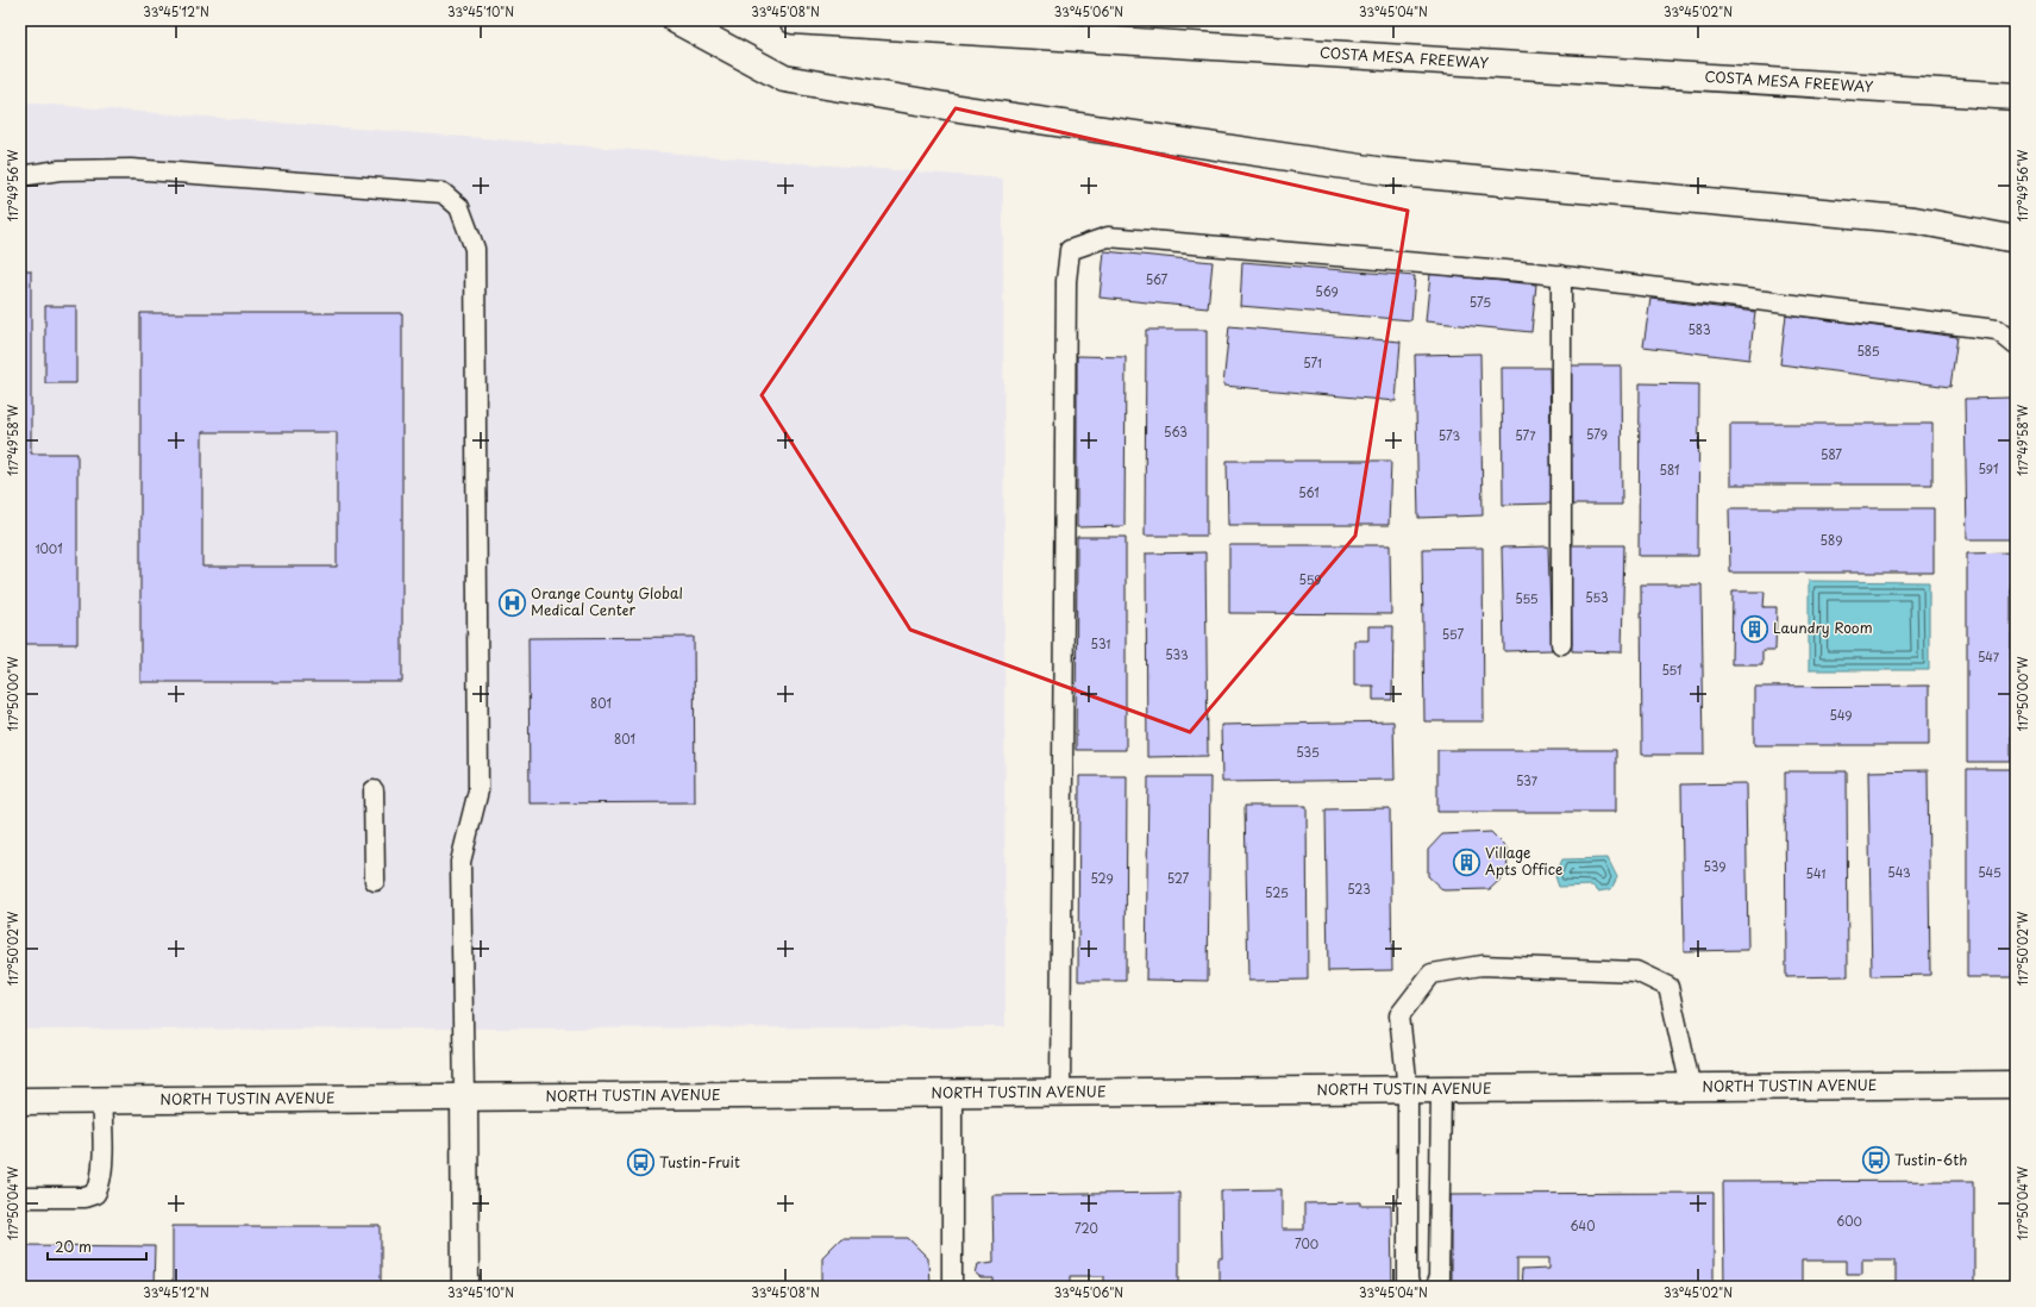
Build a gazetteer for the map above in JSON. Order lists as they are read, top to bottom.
{
  "streets": {
    "main road": ["COSTA MESA FREEWAY", "NORTH TUSTIN AVENUE"]
  },
  "places": {
    "hospital": ["Orange County Global Medical Center"],
    "building": ["Laundry Room", "Village Apts Office"],
    "bus stop": ["Tustin-6th", "Tustin-Fruit"]
  },
  "house_numbers": [
    "567",
    "569",
    "575",
    "583",
    "585",
    "571",
    "563",
    "579",
    "573",
    "577",
    "587",
    "591",
    "581",
    "561",
    "589",
    "1001",
    "559",
    "553",
    "555",
    "557",
    "531",
    "533",
    "547",
    "551",
    "801",
    "549",
    "801",
    "535",
    "537",
    "539",
    "543",
    "545",
    "541",
    "529",
    "527",
    "523",
    "525",
    "600",
    "640",
    "720",
    "700"
  ],
  "scale_bar": "20 m",
  "coordinates": [
    "33°45'12\"N",
    "33°45'10\"N",
    "33°45'08\"N",
    "33°45'06\"N",
    "33°45'04\"N",
    "33°45'02\"N",
    "117°49'56\"W",
    "117°49'58\"W",
    "117°50'00\"W",
    "117°50'02\"W",
    "117°50'04\"W"
  ]
}
